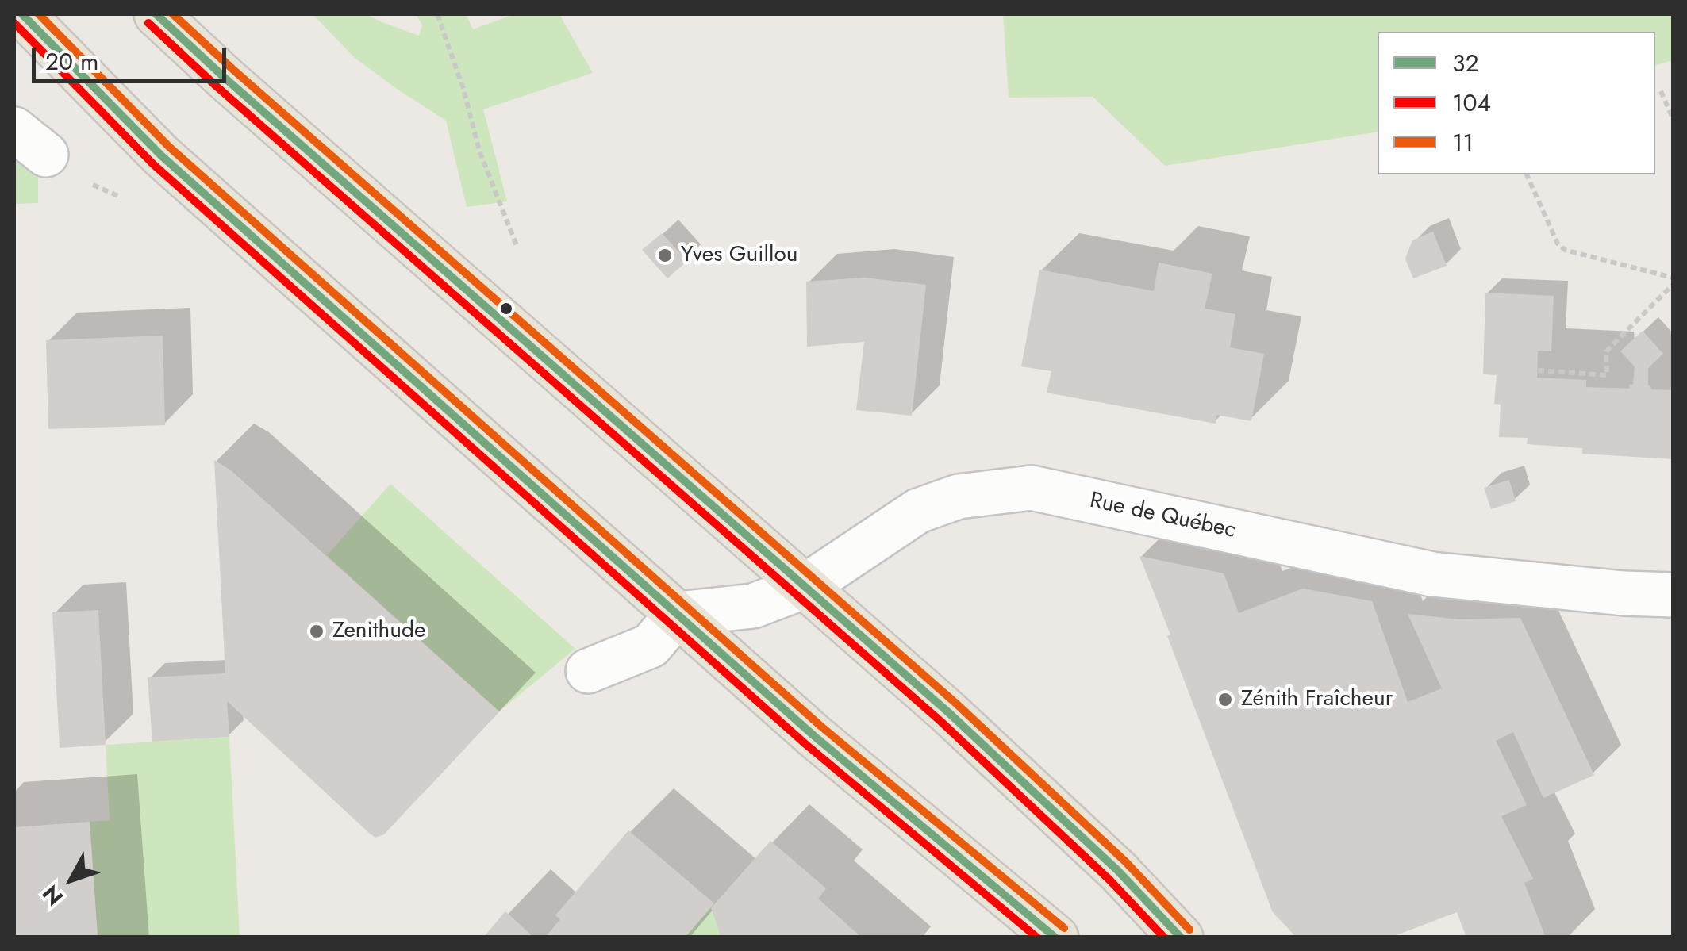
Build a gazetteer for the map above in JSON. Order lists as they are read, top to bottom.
{
  "streets": {
    "street": ["Rue de Québec"]
  },
  "places": ["Yves Guillou", "Zenithude", "Zénith Fraîcheur"],
  "lines": ["transit line 32", "transit line 11", "transit line 104"],
  "legend": ["32", "104", "11"],
  "scale_bar": "20 m",
  "north": "bottom left"
}
